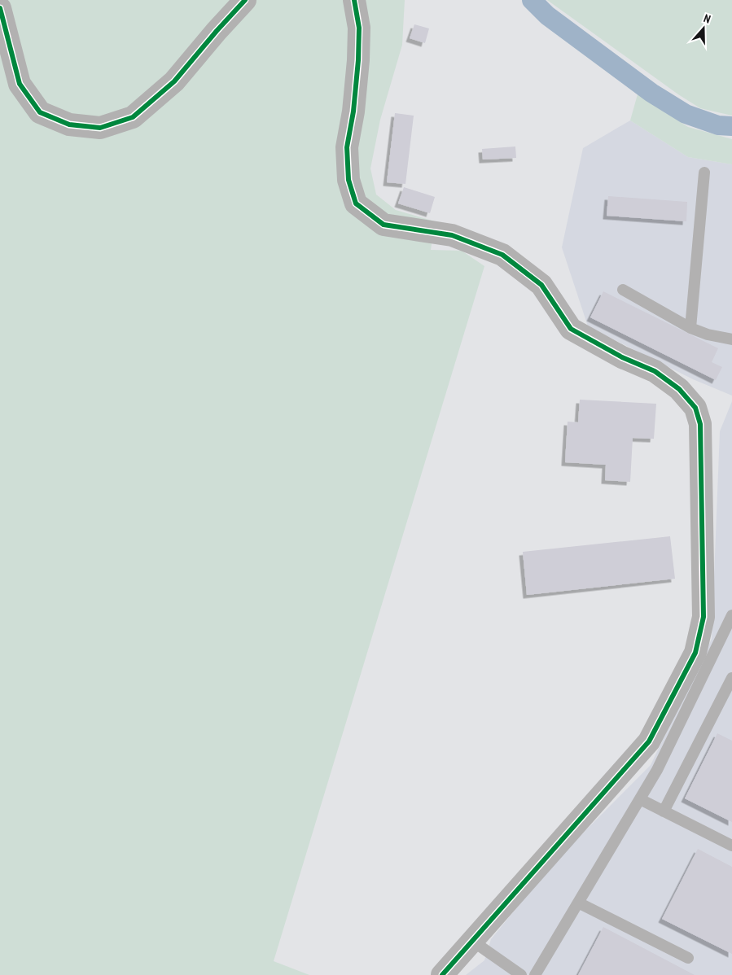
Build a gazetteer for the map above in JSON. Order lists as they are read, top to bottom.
{
  "north": "top"
}
